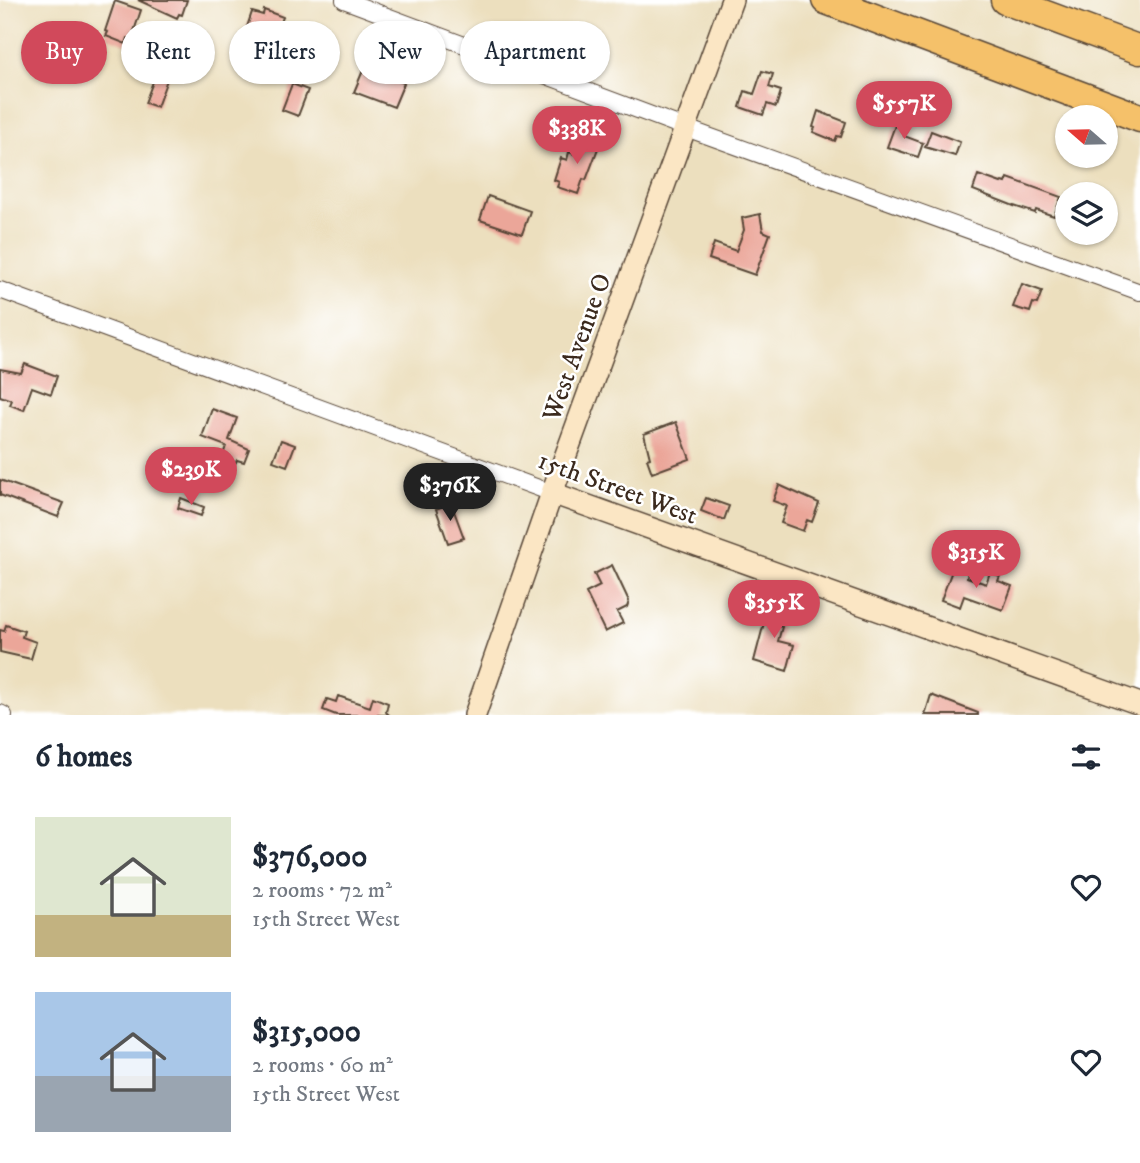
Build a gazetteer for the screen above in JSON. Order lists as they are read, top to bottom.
{
  "streets": {
    "street": ["West Avenue O", "15th Street West"]
  },
  "crossings": [
    ["West Avenue O", "15th Street West"]
  ],
  "north": "left",
  "page": {
    "chip": [
      "Buy",
      "Rent",
      "Filters",
      "New",
      "Apartment"
    ],
    "price": [
      "$557K",
      "$338K",
      "$239K",
      "$376K",
      "$315K",
      "$355K"
    ],
    "heading": "6 homes",
    "list": [
      {
        "name": "$376,000",
        "note": "2 rooms · 72 m² · 15th Street West"
      },
      {
        "name": "$315,000",
        "note": "2 rooms · 60 m² · 15th Street West"
      }
    ]
  }
}
